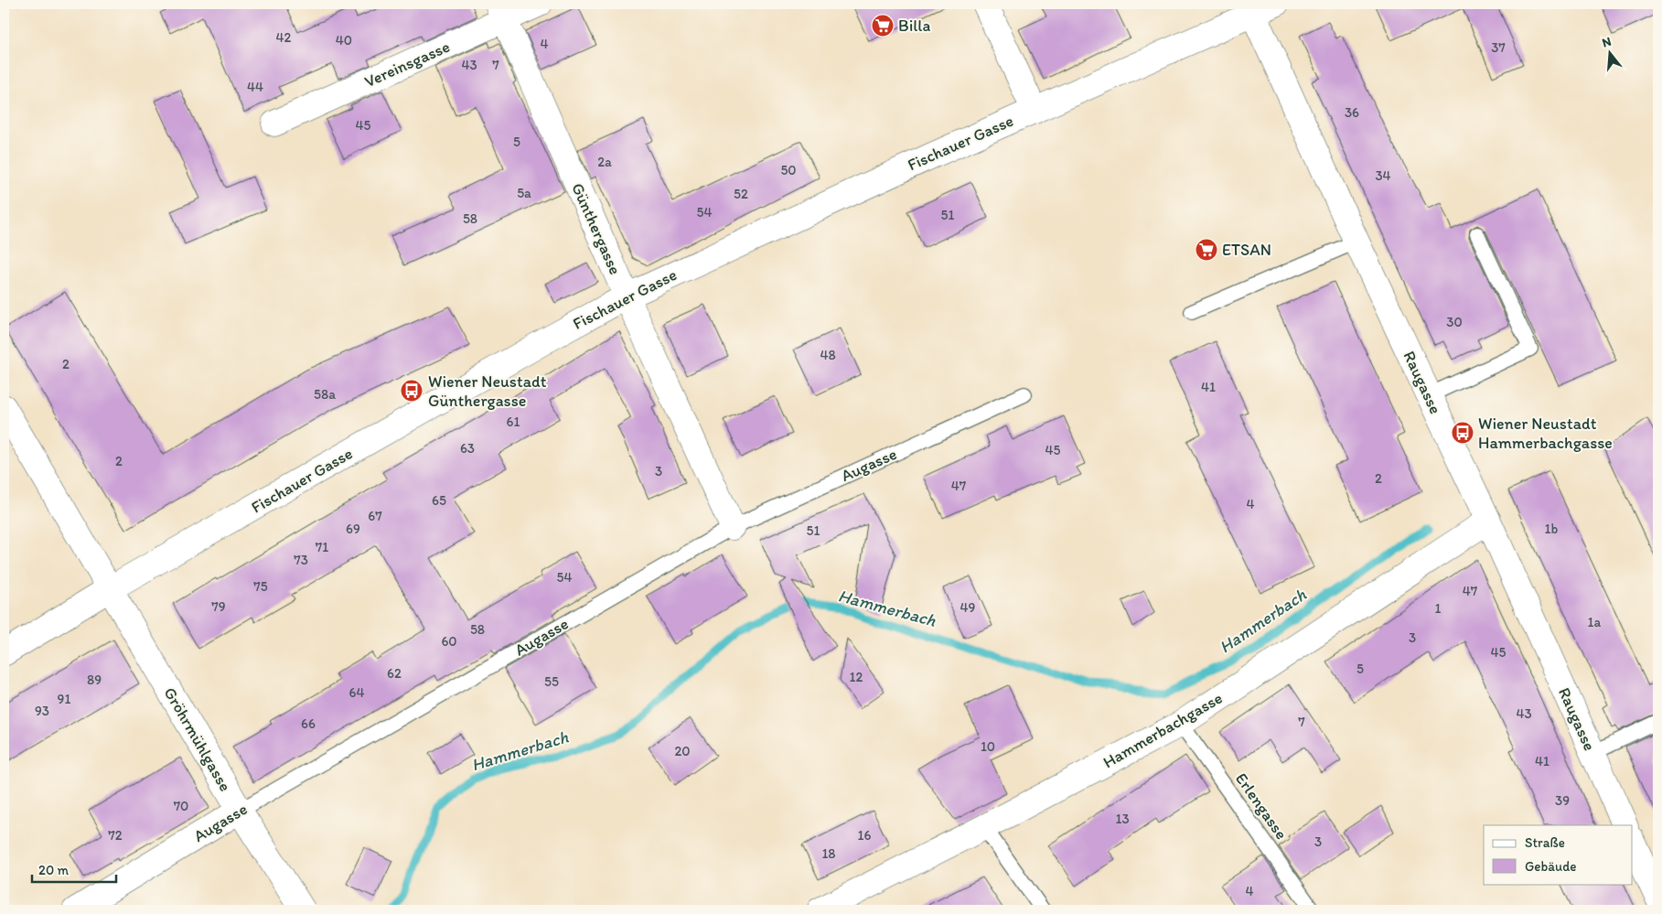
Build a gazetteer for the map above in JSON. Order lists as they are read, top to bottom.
{
  "streets": {
    "street": [
      "Vereinsgasse",
      "Fischauer Gasse",
      "Günthergasse",
      "Raugasse",
      "Augasse",
      "Hammerbachgasse",
      "Gröhrmühlgasse"
    ],
    "lane": ["Erlengasse"]
  },
  "crossings": [
    ["Vereinsgasse", "Günthergasse"],
    ["Fischauer Gasse", "Günthergasse"],
    ["Fischauer Gasse", "Raugasse"],
    ["Fischauer Gasse", "Gröhrmühlgasse"],
    ["Günthergasse", "Augasse"],
    ["Raugasse", "Hammerbachgasse"],
    ["Augasse", "Gröhrmühlgasse"],
    ["Hammerbachgasse", "Erlengasse"]
  ],
  "water": ["Hammerbach"],
  "places": {
    "supermarket": ["Billa", "ETSAN"],
    "bus stop": ["Wiener Neustadt Günthergasse", "Wiener Neustadt Hammerbachgasse"]
  },
  "house_numbers": [
    "42",
    "40",
    "4",
    "37",
    "43",
    "7",
    "44",
    "36",
    "45",
    "5",
    "2a",
    "50",
    "34",
    "5a",
    "52",
    "54",
    "51",
    "58",
    "30",
    "48",
    "2",
    "41",
    "58a",
    "61",
    "63",
    "45",
    "2",
    "3",
    "2",
    "47",
    "65",
    "4",
    "67",
    "69",
    "1b",
    "51",
    "71",
    "73",
    "54",
    "75",
    "47",
    "79",
    "49",
    "1",
    "1a",
    "58",
    "3",
    "60",
    "45",
    "5",
    "62",
    "12",
    "89",
    "55",
    "64",
    "91",
    "93",
    "43",
    "7",
    "66",
    "10",
    "20",
    "41",
    "39",
    "70",
    "13",
    "72",
    "16",
    "3",
    "18",
    "4"
  ],
  "legend": ["Straße", "Gebäude"],
  "scale_bar": "20 m",
  "north": "top"
}
